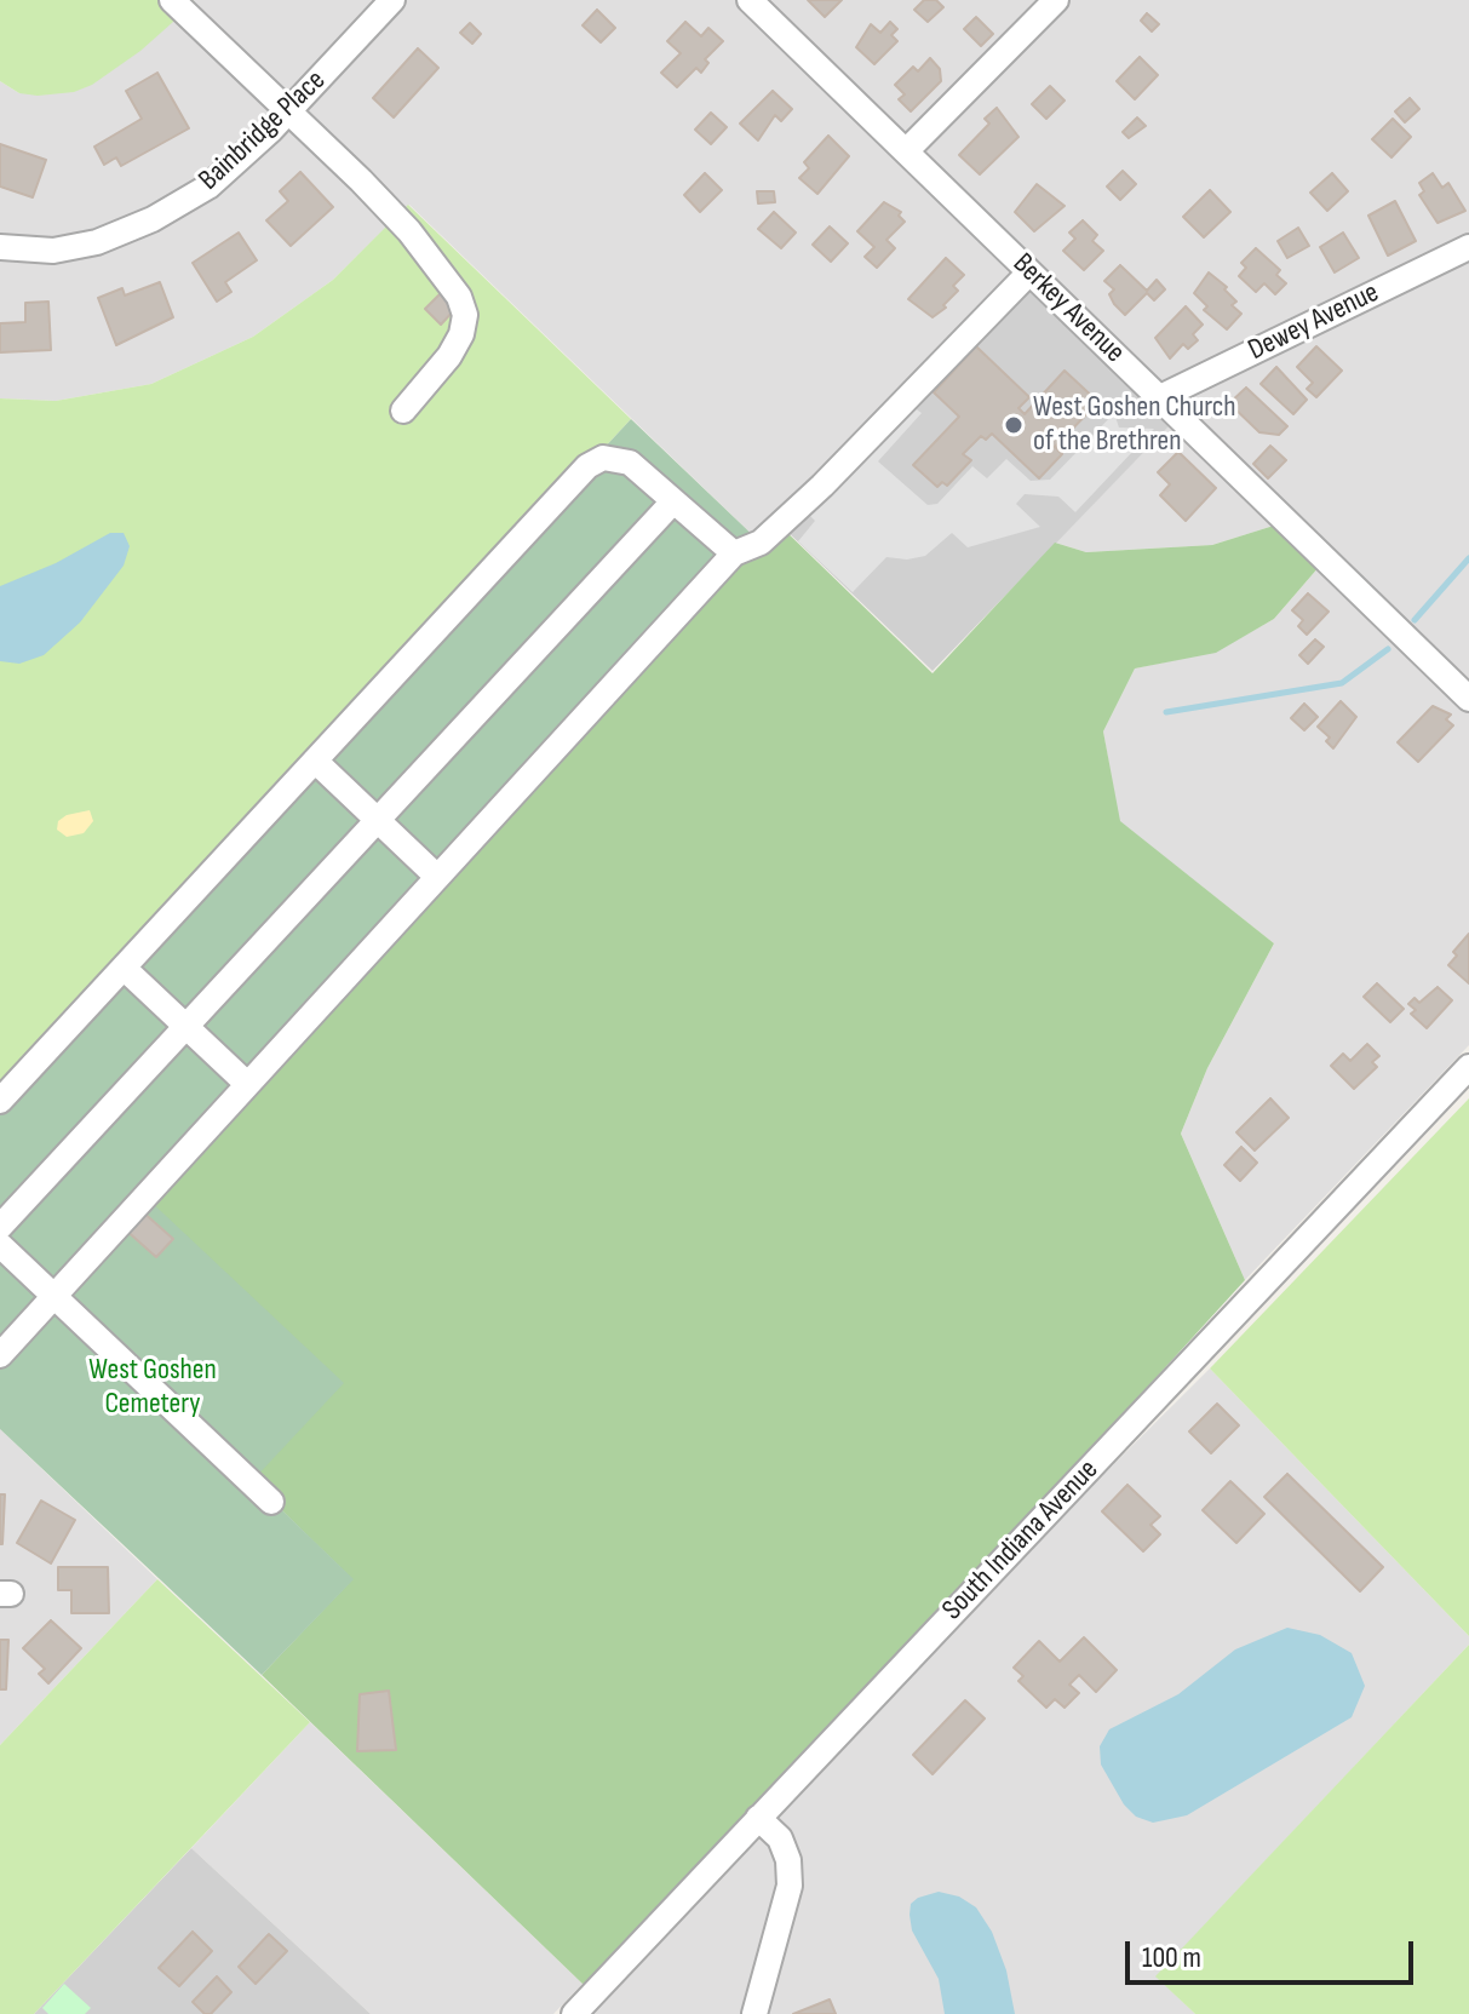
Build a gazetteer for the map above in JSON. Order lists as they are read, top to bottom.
{
  "streets": {
    "street": [
      "Bainbridge Place",
      "Berkey Avenue",
      "Dewey Avenue",
      "South Indiana Avenue"
    ]
  },
  "crossings": [
    ["Berkey Avenue", "Dewey Avenue"]
  ],
  "parks": ["West Goshen Cemetery"],
  "places": ["West Goshen Church of the Brethren"],
  "scale_bar": "100 m"
}
